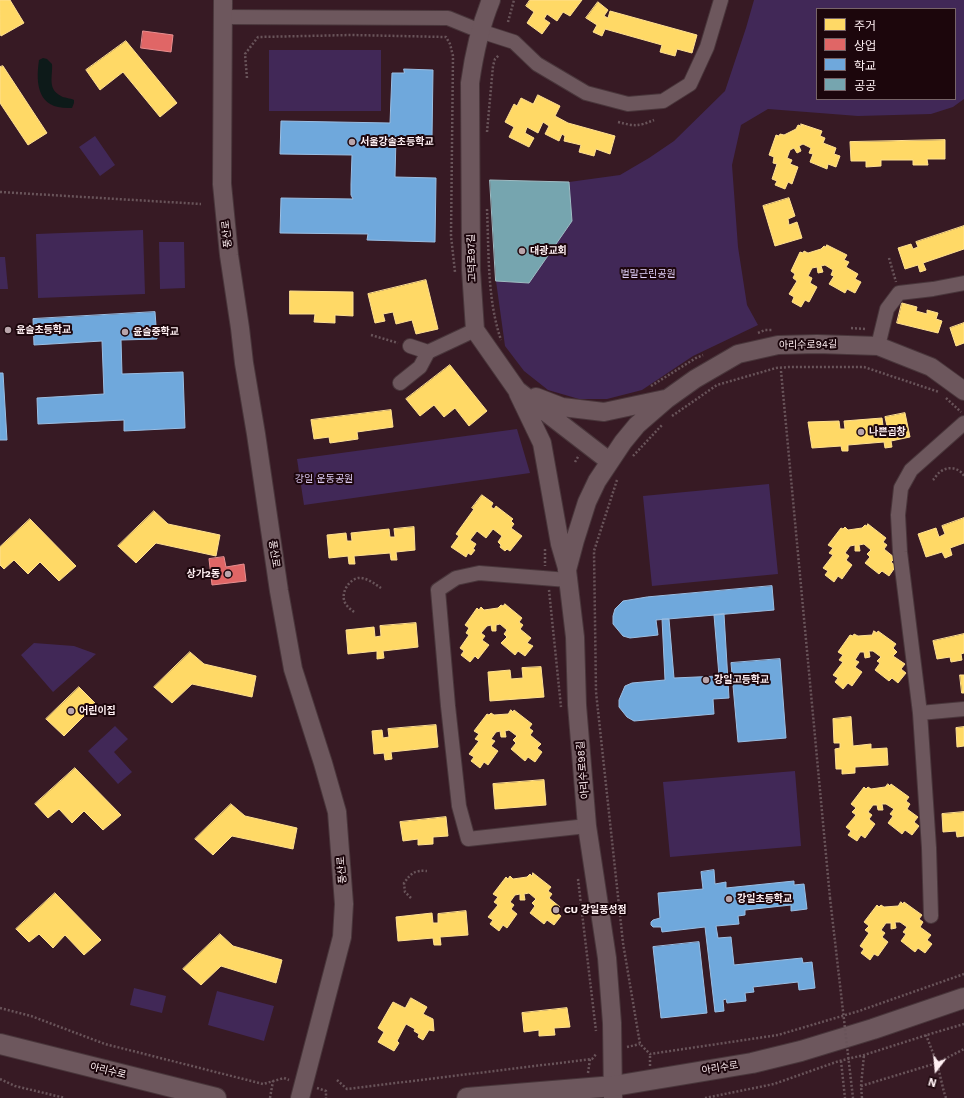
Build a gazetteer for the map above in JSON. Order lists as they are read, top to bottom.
{
  "streets": {
    "main road": ["아리수로"],
    "street": [
      "풍산로",
      "고덕로97길",
      "아리수로94길",
      "아리수로98길"
    ]
  },
  "crossings": [
    ["아리수로94길", "아리수로98길"],
    ["아리수로98길", "아리수로"]
  ],
  "parks": ["벌말근린공원", "강일 운동공원"],
  "places": [
    "서울강솔초등학교",
    "대광교회",
    "윤슬초등학교",
    "윤슬중학교",
    "나쁜곱창",
    "상가2동",
    "강일고등학교",
    "어린이집",
    "강일초등학교",
    "CU 강일풍성점"
  ],
  "legend": [
    "주거",
    "상업",
    "학교",
    "공공"
  ],
  "north": "bottom"
}
